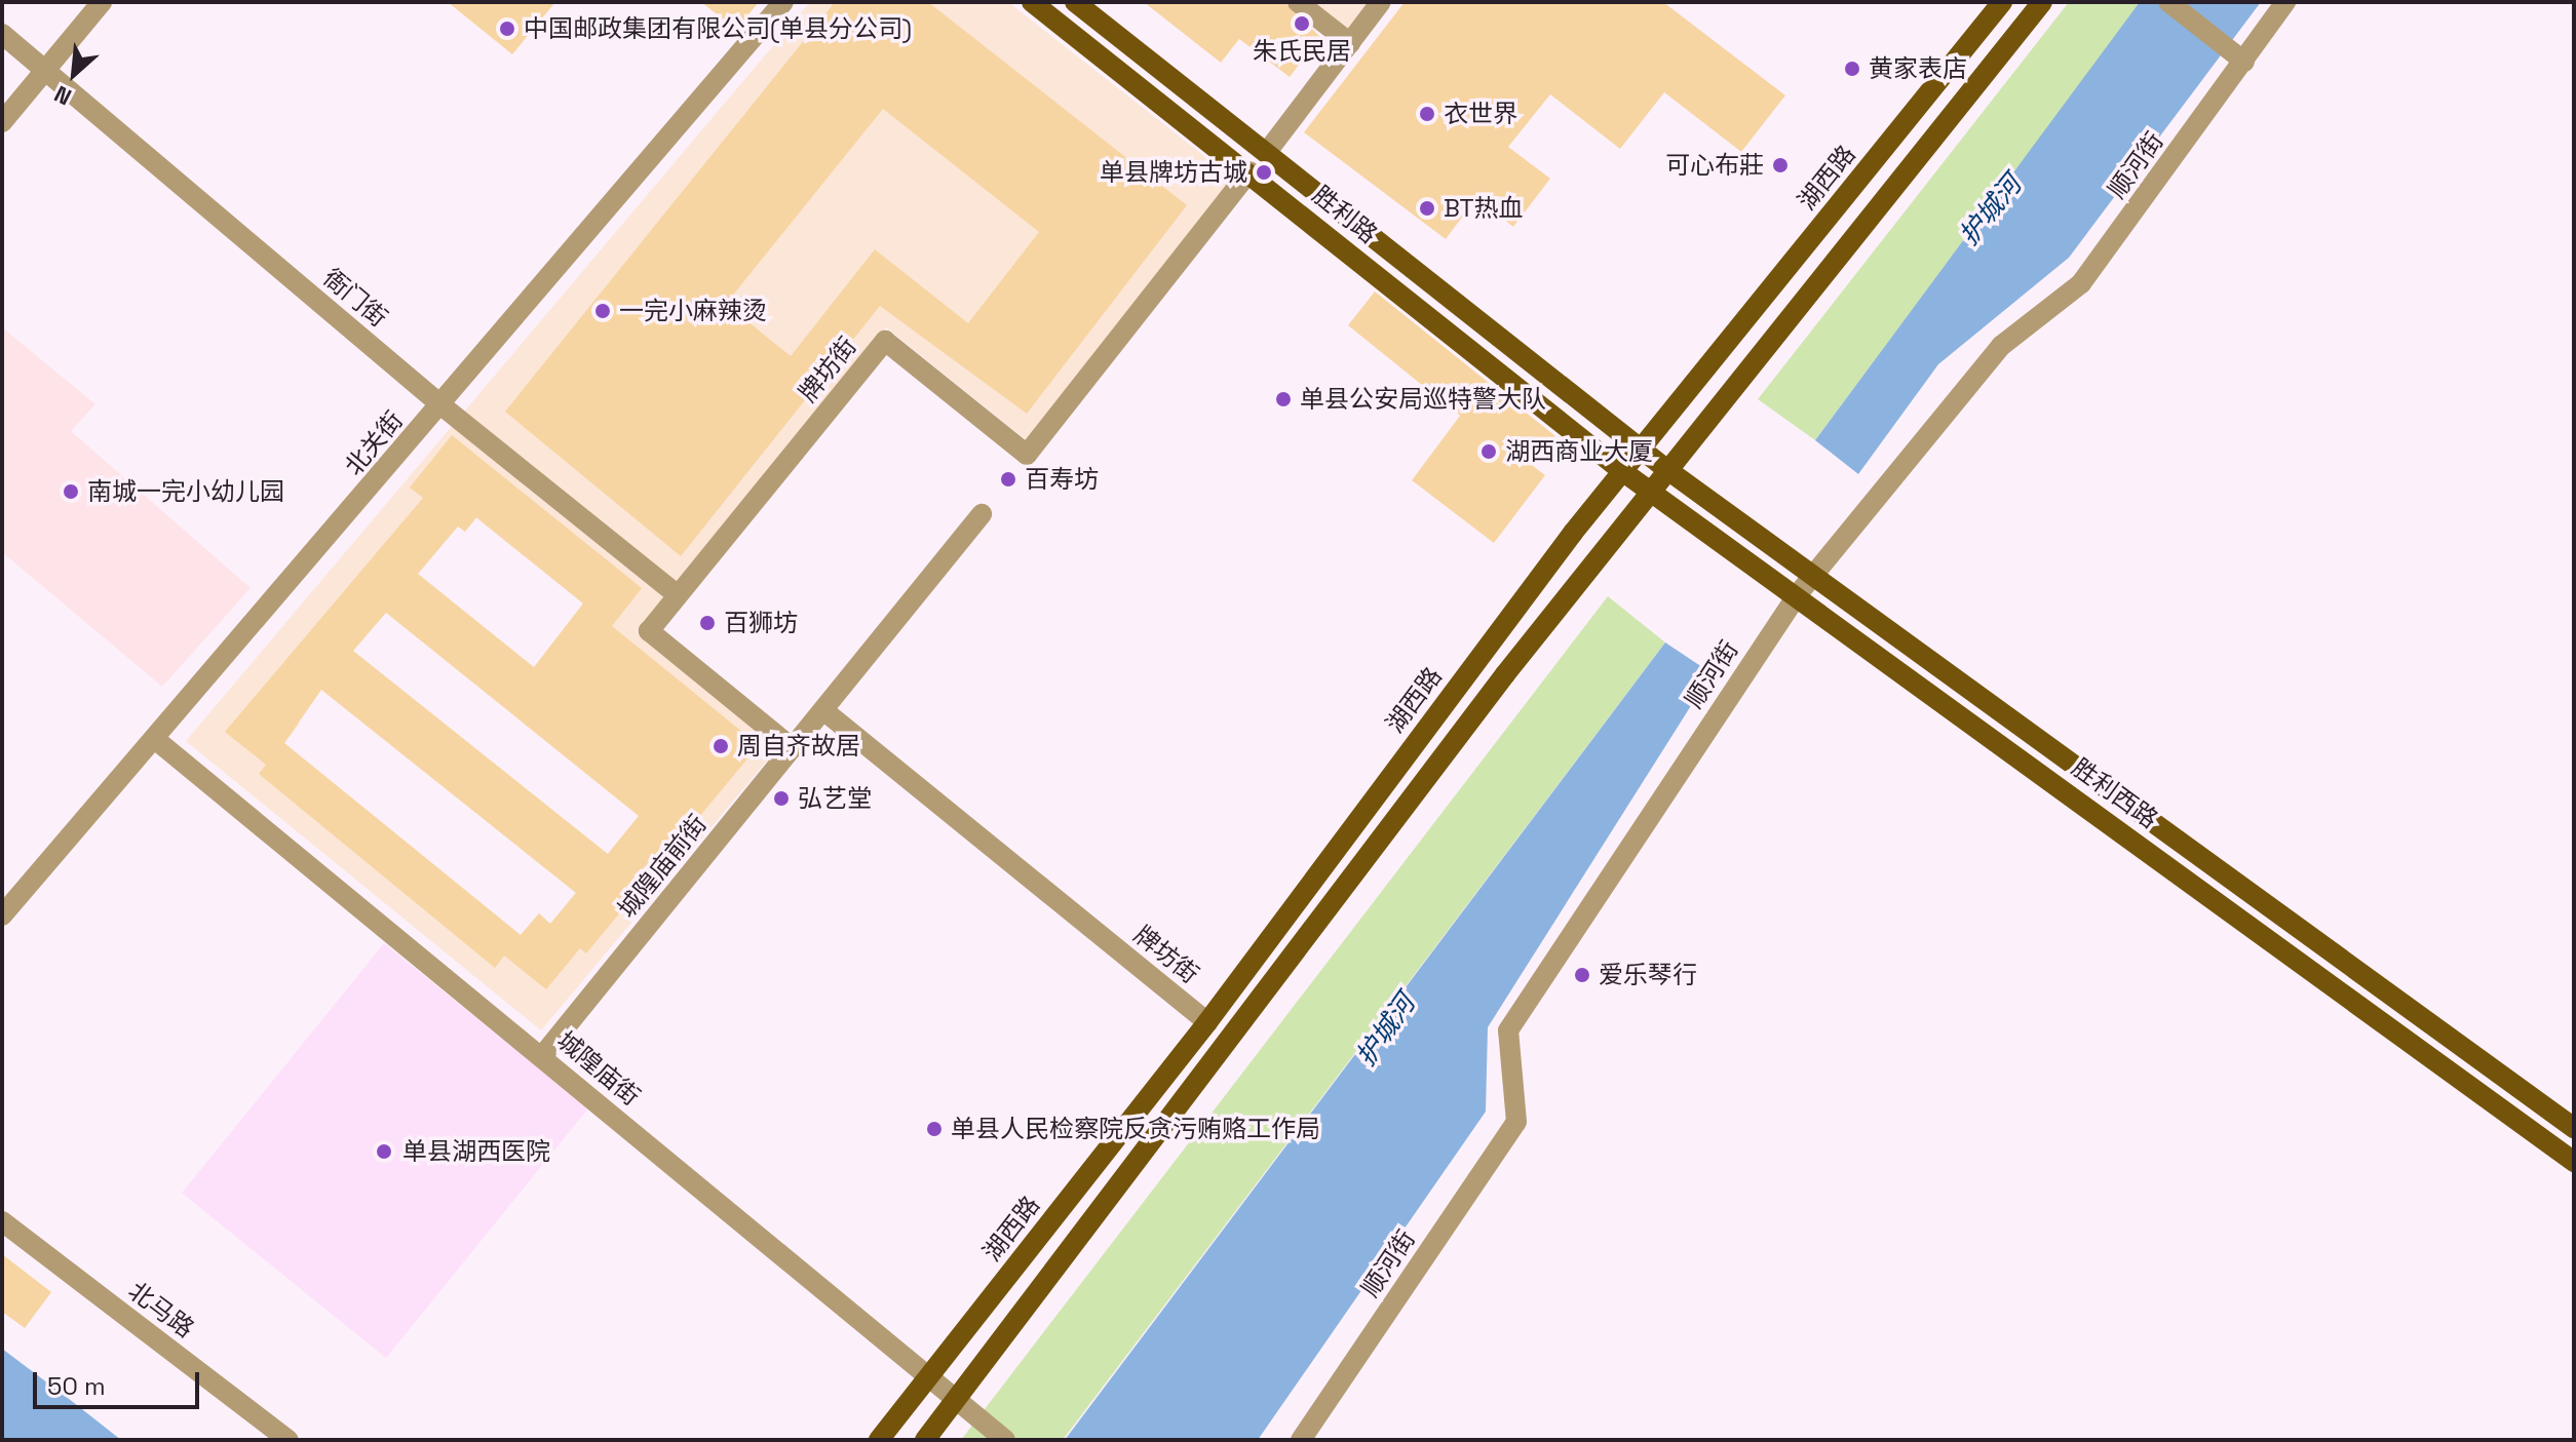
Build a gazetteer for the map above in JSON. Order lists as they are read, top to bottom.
{
  "streets": {
    "main road": ["湖西路", "胜利路", "胜利西路"],
    "street": [
      "顺河街",
      "衙门街",
      "牌坊街",
      "北关街",
      "城隍庙前街",
      "城隍庙街",
      "北马路"
    ]
  },
  "crossings": [
    ["顺河街", "胜利西路"],
    ["湖西路", "胜利路"],
    ["湖西路", "牌坊街"],
    ["湖西路", "胜利西路"],
    ["湖西路", "城隍庙街"],
    ["胜利路", "牌坊街"],
    ["胜利路", "胜利西路"],
    ["衙门街", "牌坊街"],
    ["衙门街", "北关街"],
    ["牌坊街", "城隍庙前街"],
    ["北关街", "城隍庙街"],
    ["城隍庙前街", "城隍庙街"]
  ],
  "water": ["护城河"],
  "places": [
    "朱氏民居",
    "中国邮政集团有限公司(单县分公司)",
    "黄家表店",
    "衣世界",
    "可心布莊",
    "单县牌坊古城",
    "BT热血",
    "一完小麻辣烫",
    "单县公安局巡特警大队",
    "湖西商业大厦",
    "百寿坊",
    "南城一完小幼儿园",
    "百狮坊",
    "周自齐故居",
    "弘艺堂",
    "爱乐琴行",
    "单县人民检察院反贪污贿赂工作局",
    "单县湖西医院"
  ],
  "scale_bar": "50 m",
  "north": "bottom left"
}
